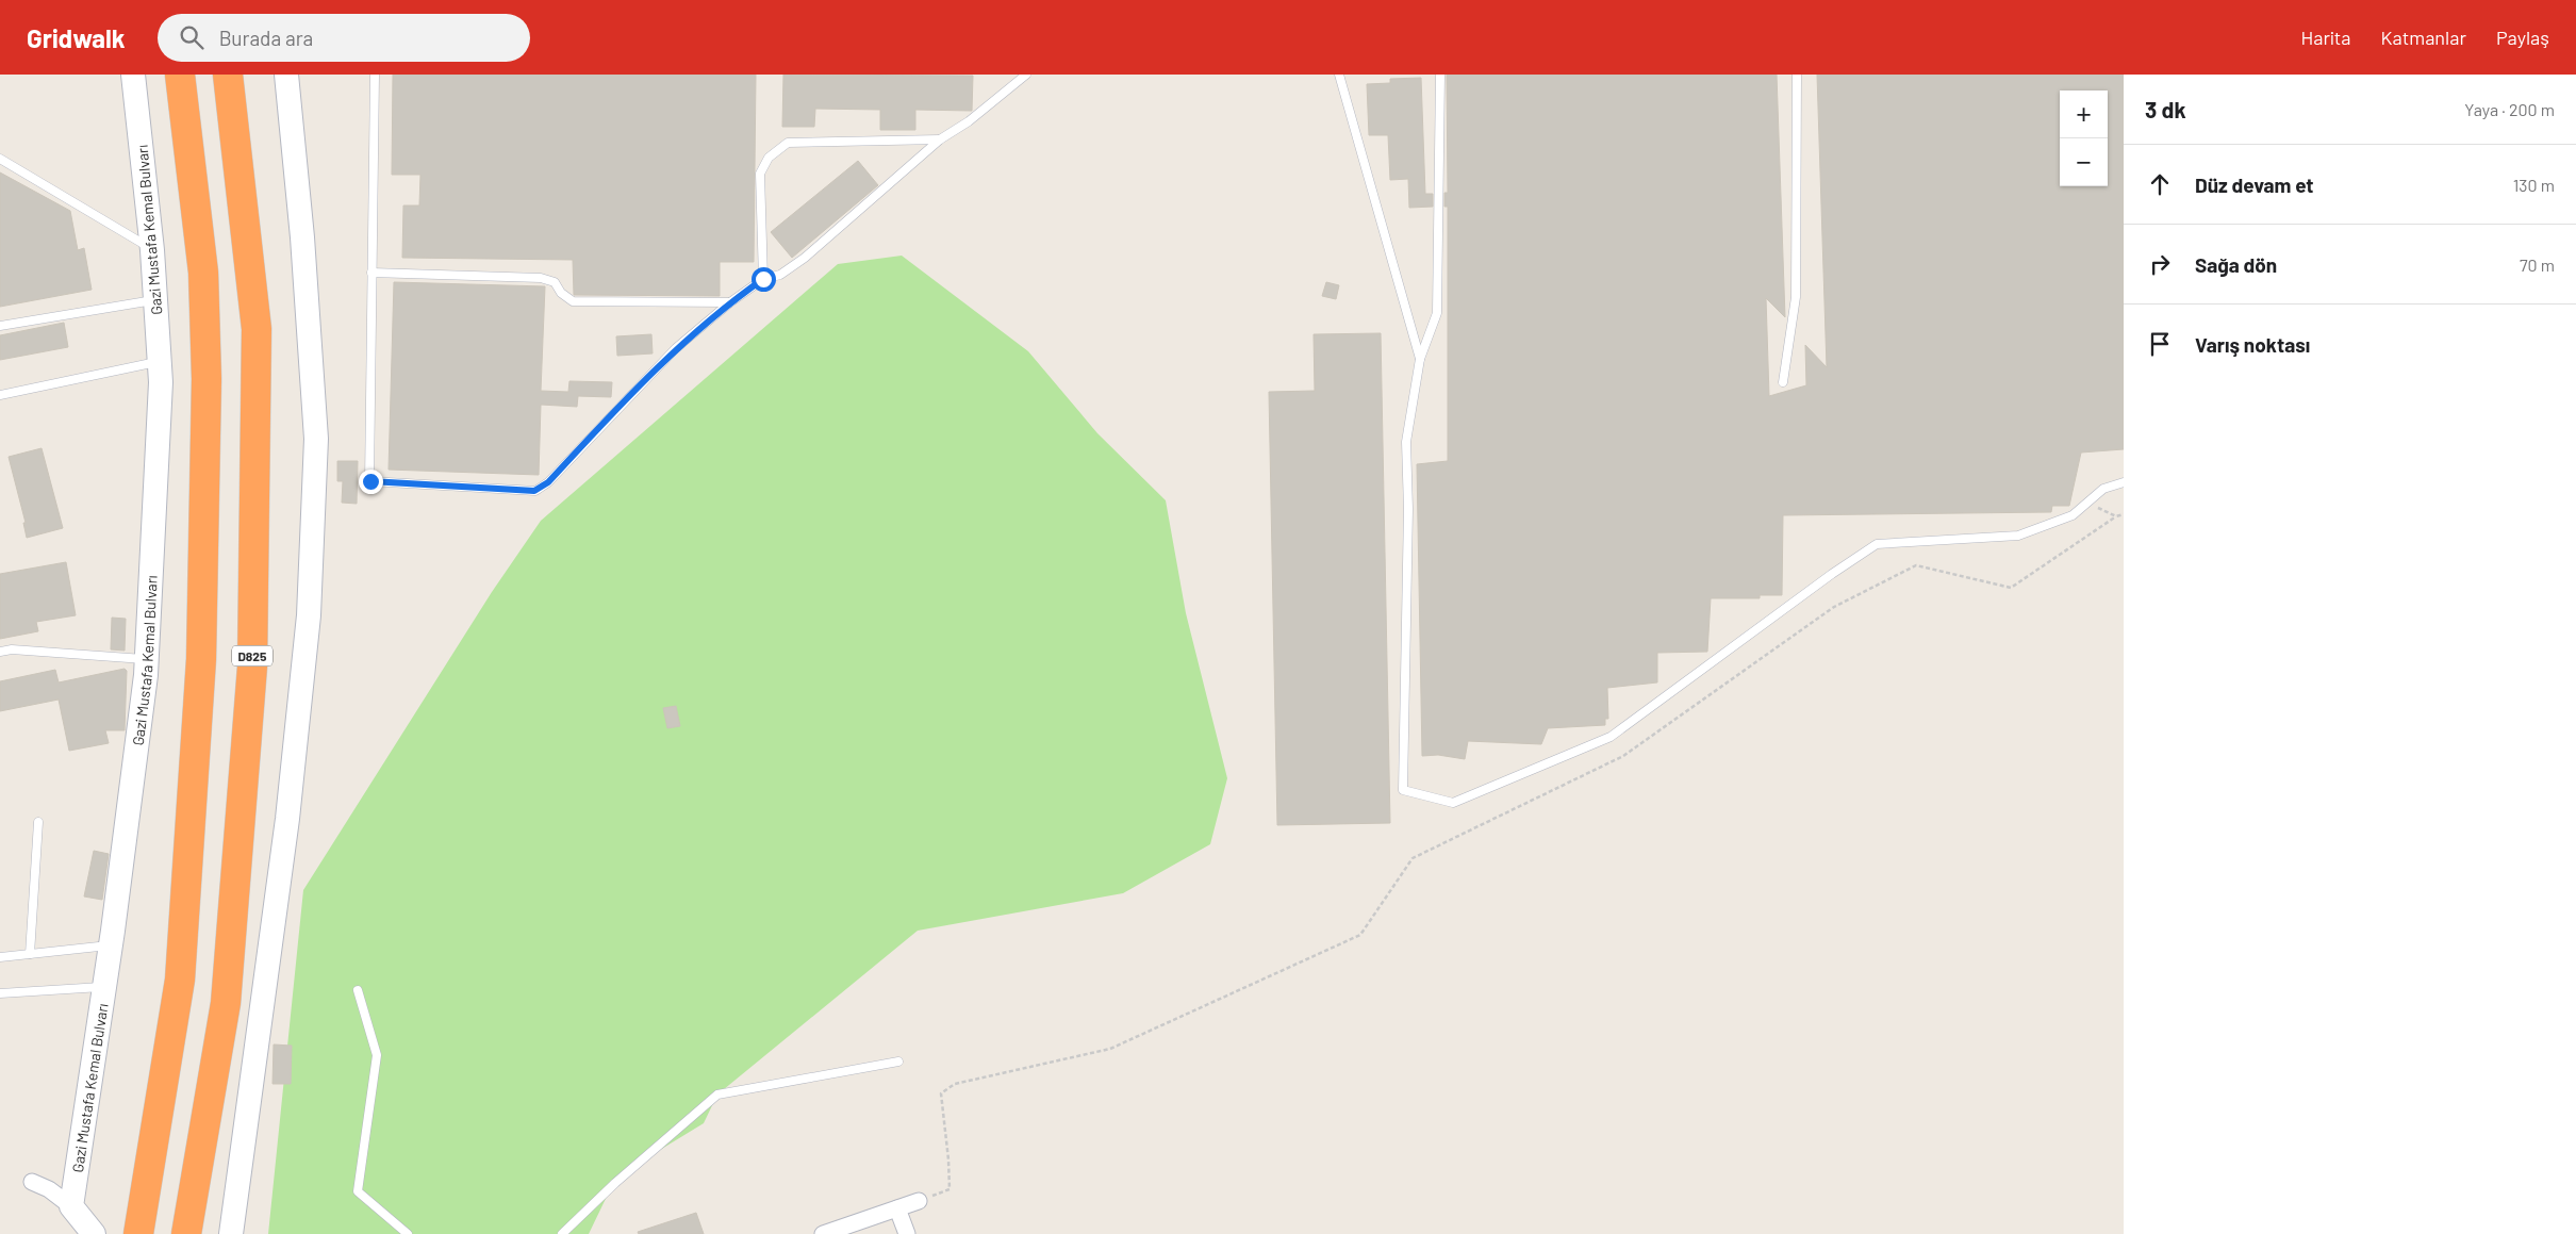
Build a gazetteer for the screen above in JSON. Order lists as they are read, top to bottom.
{
  "streets": {
    "highway": ["D825"],
    "street": ["Gazi Mustafa Kemal Bulvarı"]
  },
  "page": {
    "header": "Gridwalk",
    "search": "Burada ara",
    "nav": ["Harita", "Katmanlar", "Paylaş"],
    "heading": ["3 dk", "Yaya · 200 m"],
    "map_buttons": ["+", "−"],
    "list": [
      ["Düz devam et", "130 m"],
      ["Sağa dön", "70 m"],
      "Varış noktası"
    ]
  }
}
